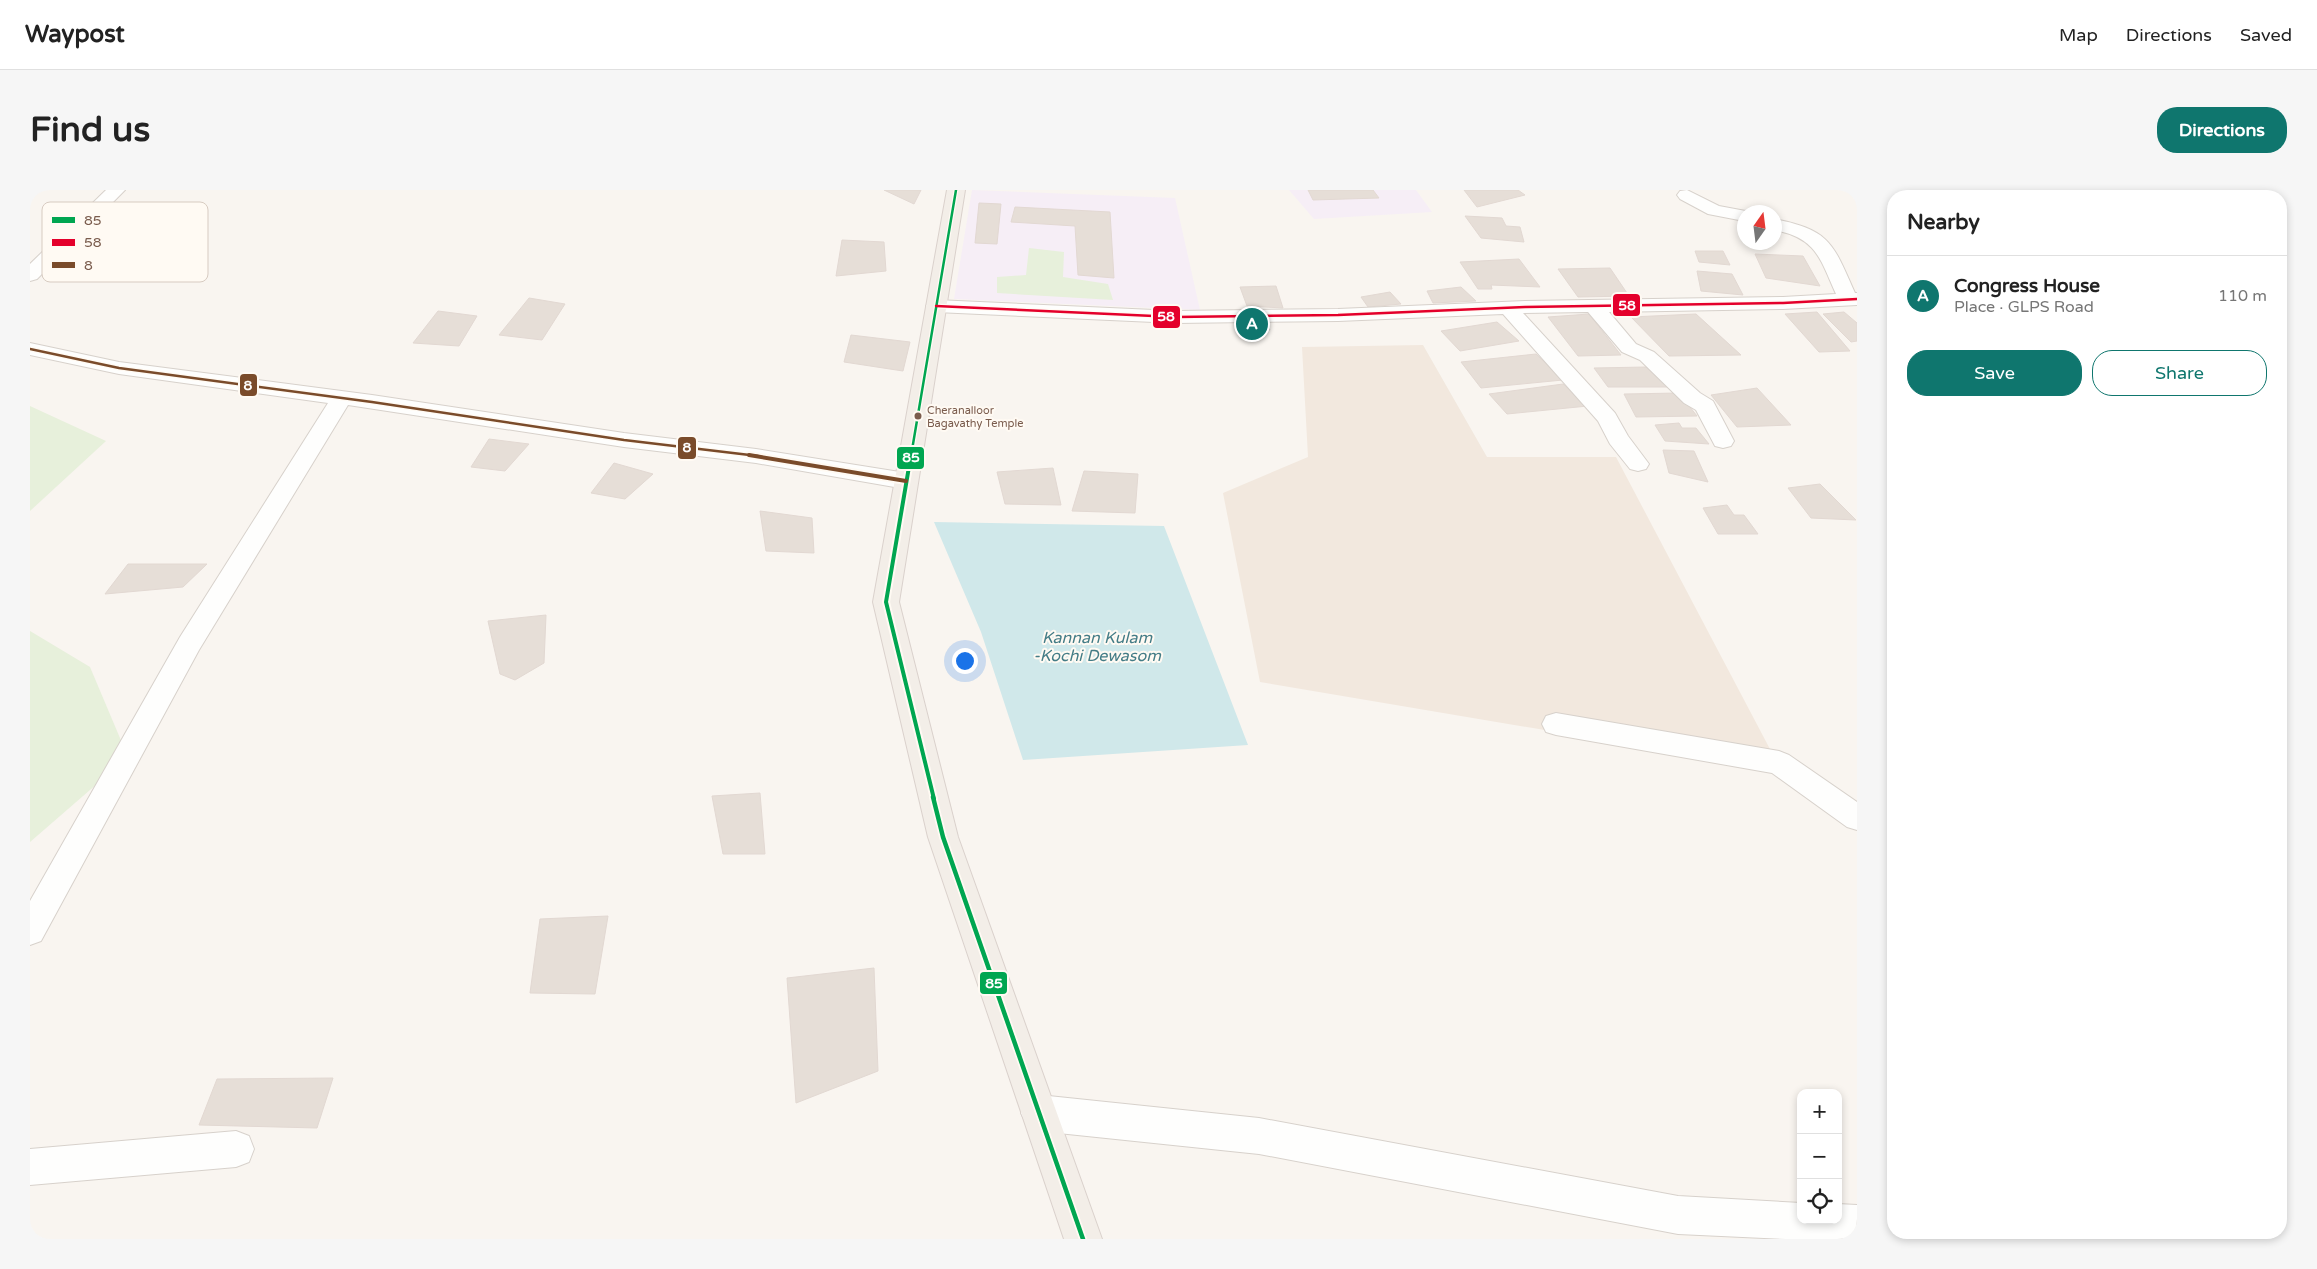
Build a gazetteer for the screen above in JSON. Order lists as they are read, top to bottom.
{
  "water": ["Kannan Kulam -Kochi Dewasom"],
  "places": ["Cheranalloor Bagavathy Temple"],
  "lines": ["transit line 85", "transit line 58", "transit line 8"],
  "legend": ["85", "58", "8"],
  "north": "top",
  "page": {
    "header": "Waypost",
    "nav": ["Map", "Directions", "Saved"],
    "buttons": [
      "Directions",
      ["Save", "Share"]
    ],
    "title": "Find us",
    "heading": "Nearby",
    "list": [
      {
        "mark": "A",
        "name": "Congress House",
        "note": "Place · GLPS Road",
        "value": "110 m"
      }
    ],
    "pins": "A",
    "map_buttons": ["+", "−"]
  }
}
